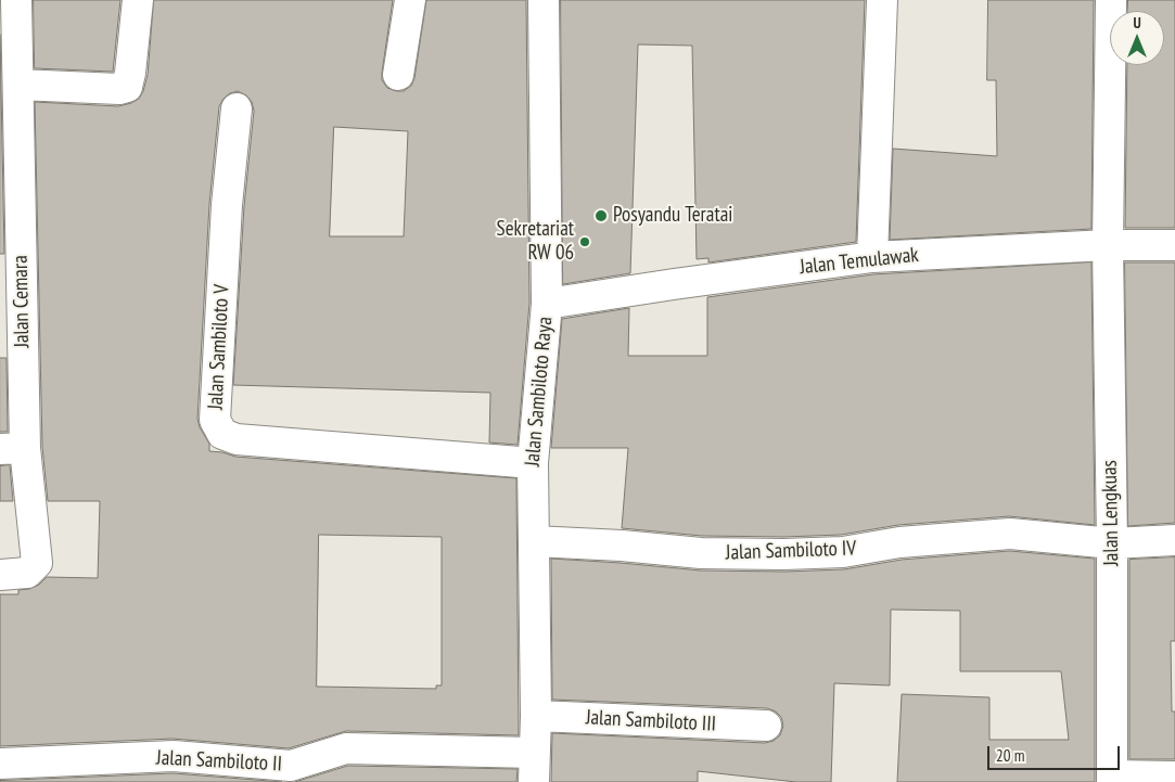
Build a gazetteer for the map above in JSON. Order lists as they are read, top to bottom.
{
  "streets": {
    "street": [
      "Jalan Temulawak",
      "Jalan Cemara",
      "Jalan Sambiloto V",
      "Jalan Sambiloto Raya",
      "Jalan Lengkuas",
      "Jalan Sambiloto IV",
      "Jalan Sambiloto III",
      "Jalan Sambiloto II"
    ]
  },
  "crossings": [
    ["Jalan Temulawak", "Jalan Sambiloto Raya"],
    ["Jalan Temulawak", "Jalan Lengkuas"],
    ["Jalan Sambiloto V", "Jalan Sambiloto Raya"],
    ["Jalan Sambiloto Raya", "Jalan Sambiloto IV"],
    ["Jalan Sambiloto Raya", "Jalan Sambiloto III"],
    ["Jalan Sambiloto Raya", "Jalan Sambiloto II"],
    ["Jalan Lengkuas", "Jalan Sambiloto IV"]
  ],
  "places": ["Posyandu Teratai", "Sekretariat RW 06"],
  "scale_bar": "20 m",
  "north": "top"
}
